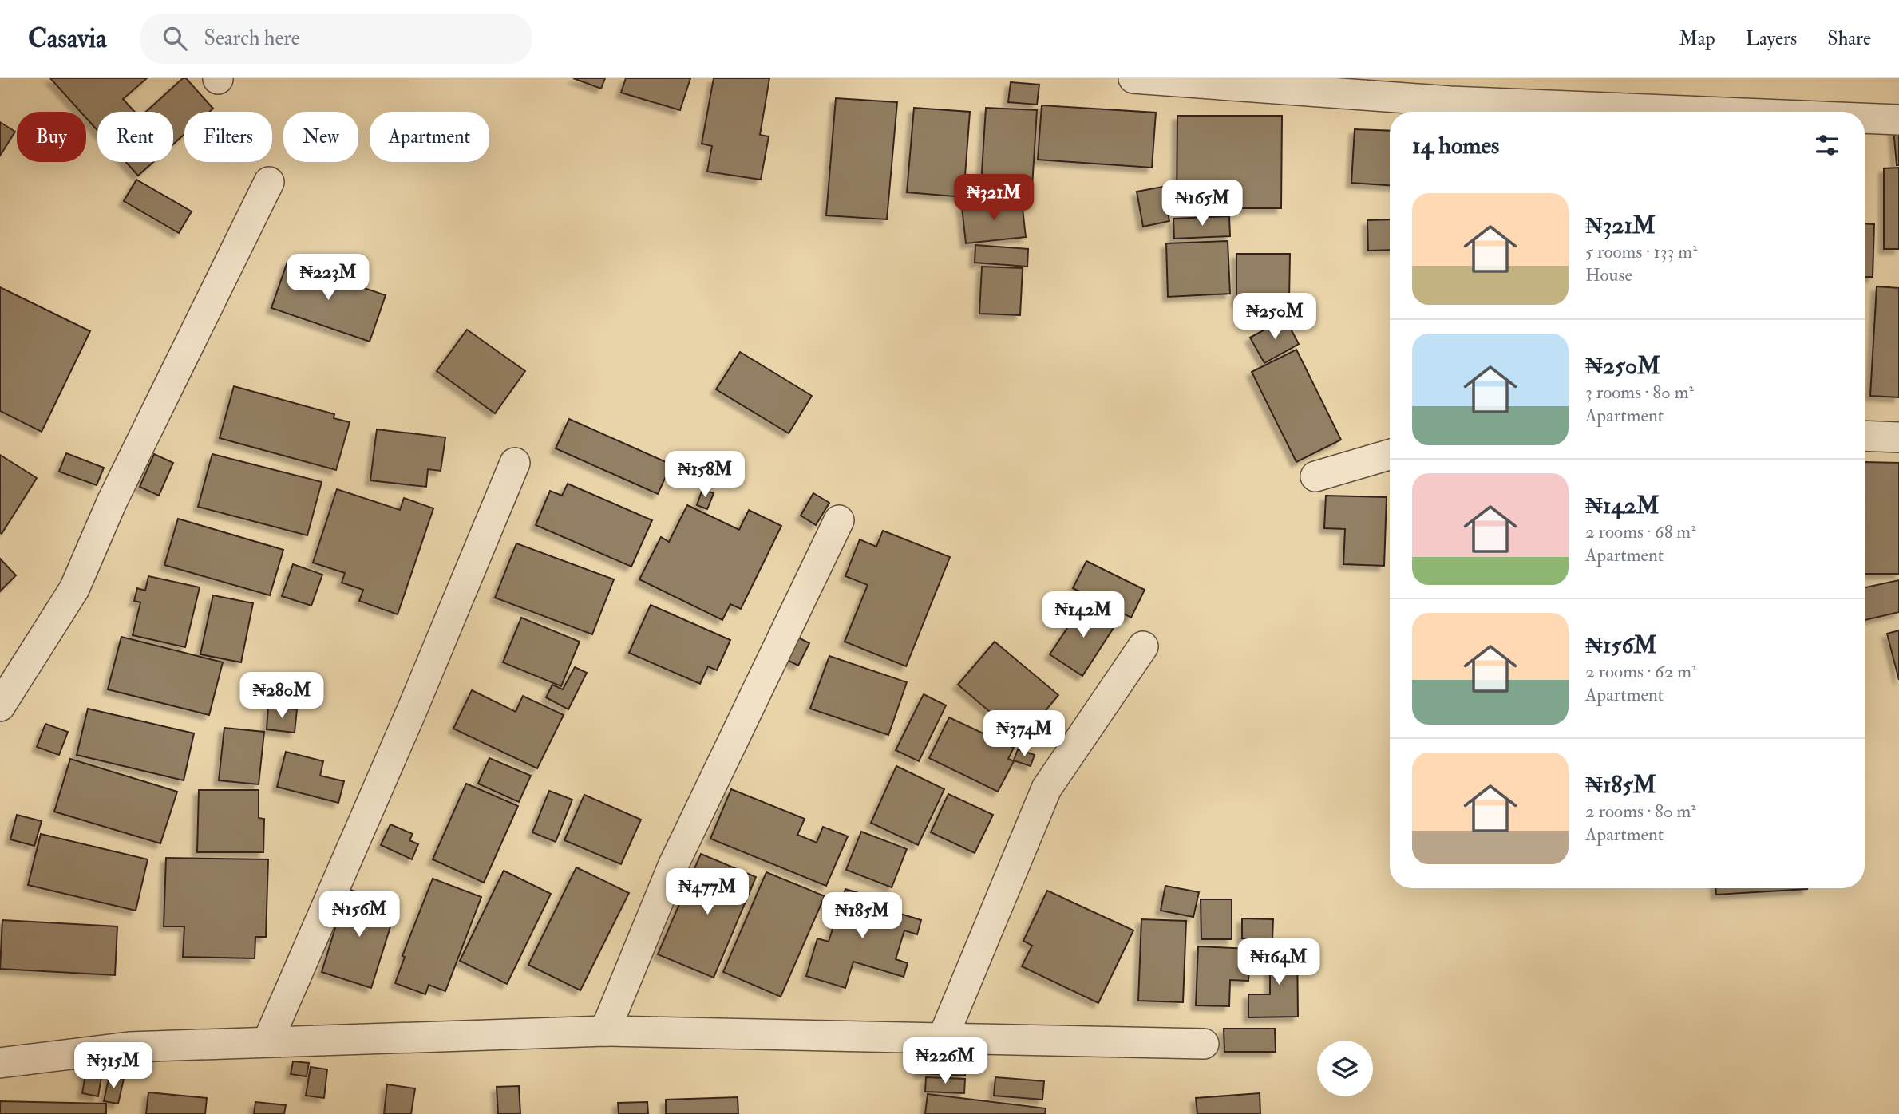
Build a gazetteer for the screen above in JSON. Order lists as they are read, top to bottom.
{
  "page": {
    "header": "Casavia",
    "search": "Search here",
    "nav": ["Map", "Layers", "Share"],
    "chip": [
      "Buy",
      "Rent",
      "Filters",
      "New",
      "Apartment"
    ],
    "heading": "14 homes",
    "price": [
      "₦321M",
      "₦165M",
      "₦223M",
      "₦250M",
      "₦158M",
      "₦142M",
      "₦280M",
      "₦374M",
      "₦477M",
      "₦156M",
      "₦185M",
      "₦164M",
      "₦226M",
      "₦315M"
    ],
    "list": [
      {
        "name": "₦321M",
        "note": "5 rooms · 133 m² · House"
      },
      {
        "name": "₦250M",
        "note": "3 rooms · 80 m² · Apartment"
      },
      {
        "name": "₦142M",
        "note": "2 rooms · 68 m² · Apartment"
      },
      {
        "name": "₦156M",
        "note": "2 rooms · 62 m² · Apartment"
      },
      {
        "name": "₦185M",
        "note": "2 rooms · 80 m² · Apartment"
      }
    ]
  }
}
